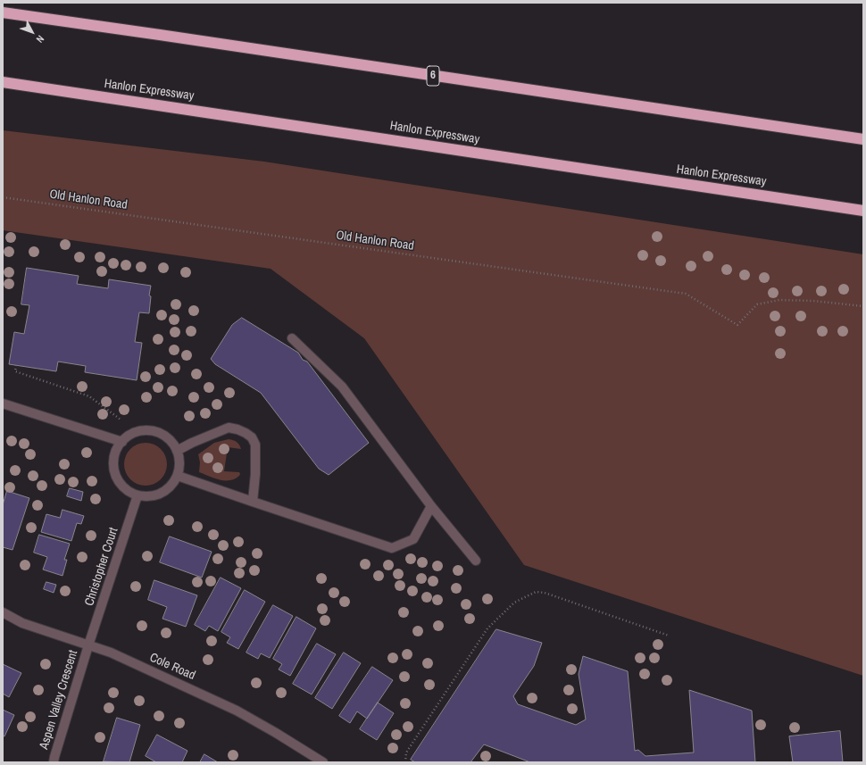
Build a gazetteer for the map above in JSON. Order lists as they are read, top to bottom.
{
  "streets": {
    "highway": ["6", "Hanlon Expressway"],
    "street": ["Christopher Court", "Cole Road", "Aspen Valley Crescent"],
    "path": ["Old Hanlon Road"]
  },
  "crossings": [
    ["Christopher Court", "Cole Road"],
    ["Christopher Court", "Aspen Valley Crescent"],
    ["Cole Road", "Aspen Valley Crescent"]
  ],
  "north": "bottom right"
}
